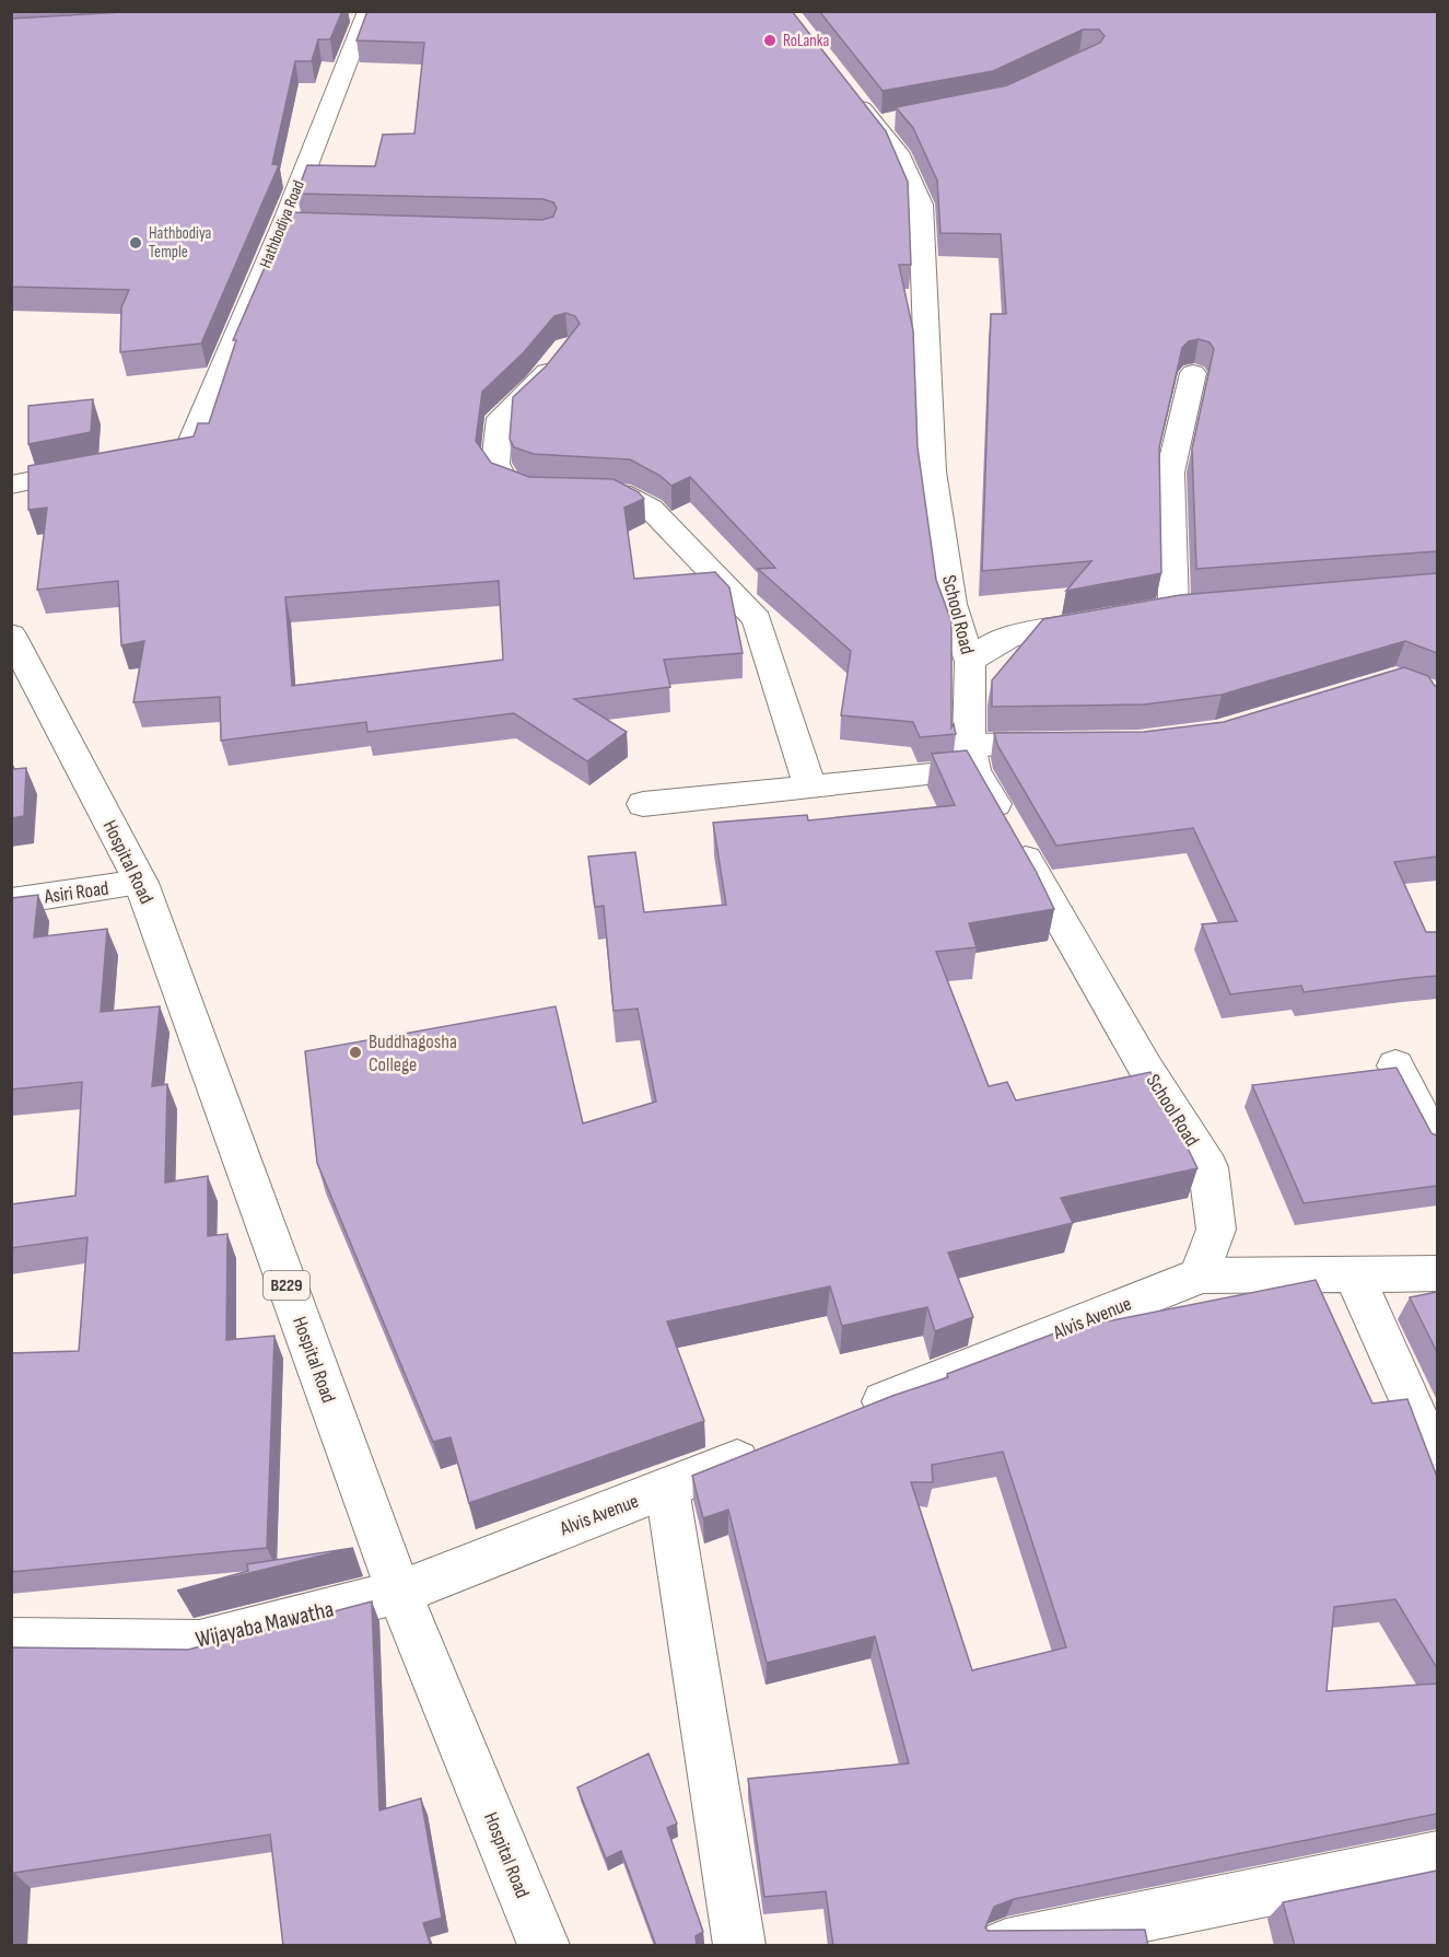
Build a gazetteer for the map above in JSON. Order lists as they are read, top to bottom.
{
  "streets": {
    "street": [
      "Hathbodiya Road",
      "School Road",
      "Hospital Road",
      "Asiri Road",
      "B229",
      "Alvis Avenue",
      "Wijayaba Mawatha"
    ]
  },
  "crossings": [
    ["School Road", "Alvis Avenue"],
    ["Hospital Road", "Asiri Road"],
    ["Hospital Road", "Alvis Avenue"],
    ["Hospital Road", "Wijayaba Mawatha"],
    ["Alvis Avenue", "Wijayaba Mawatha"]
  ],
  "places": ["RoLanka", "Hathbodiya Temple", "Buddhagosha College"]
}
